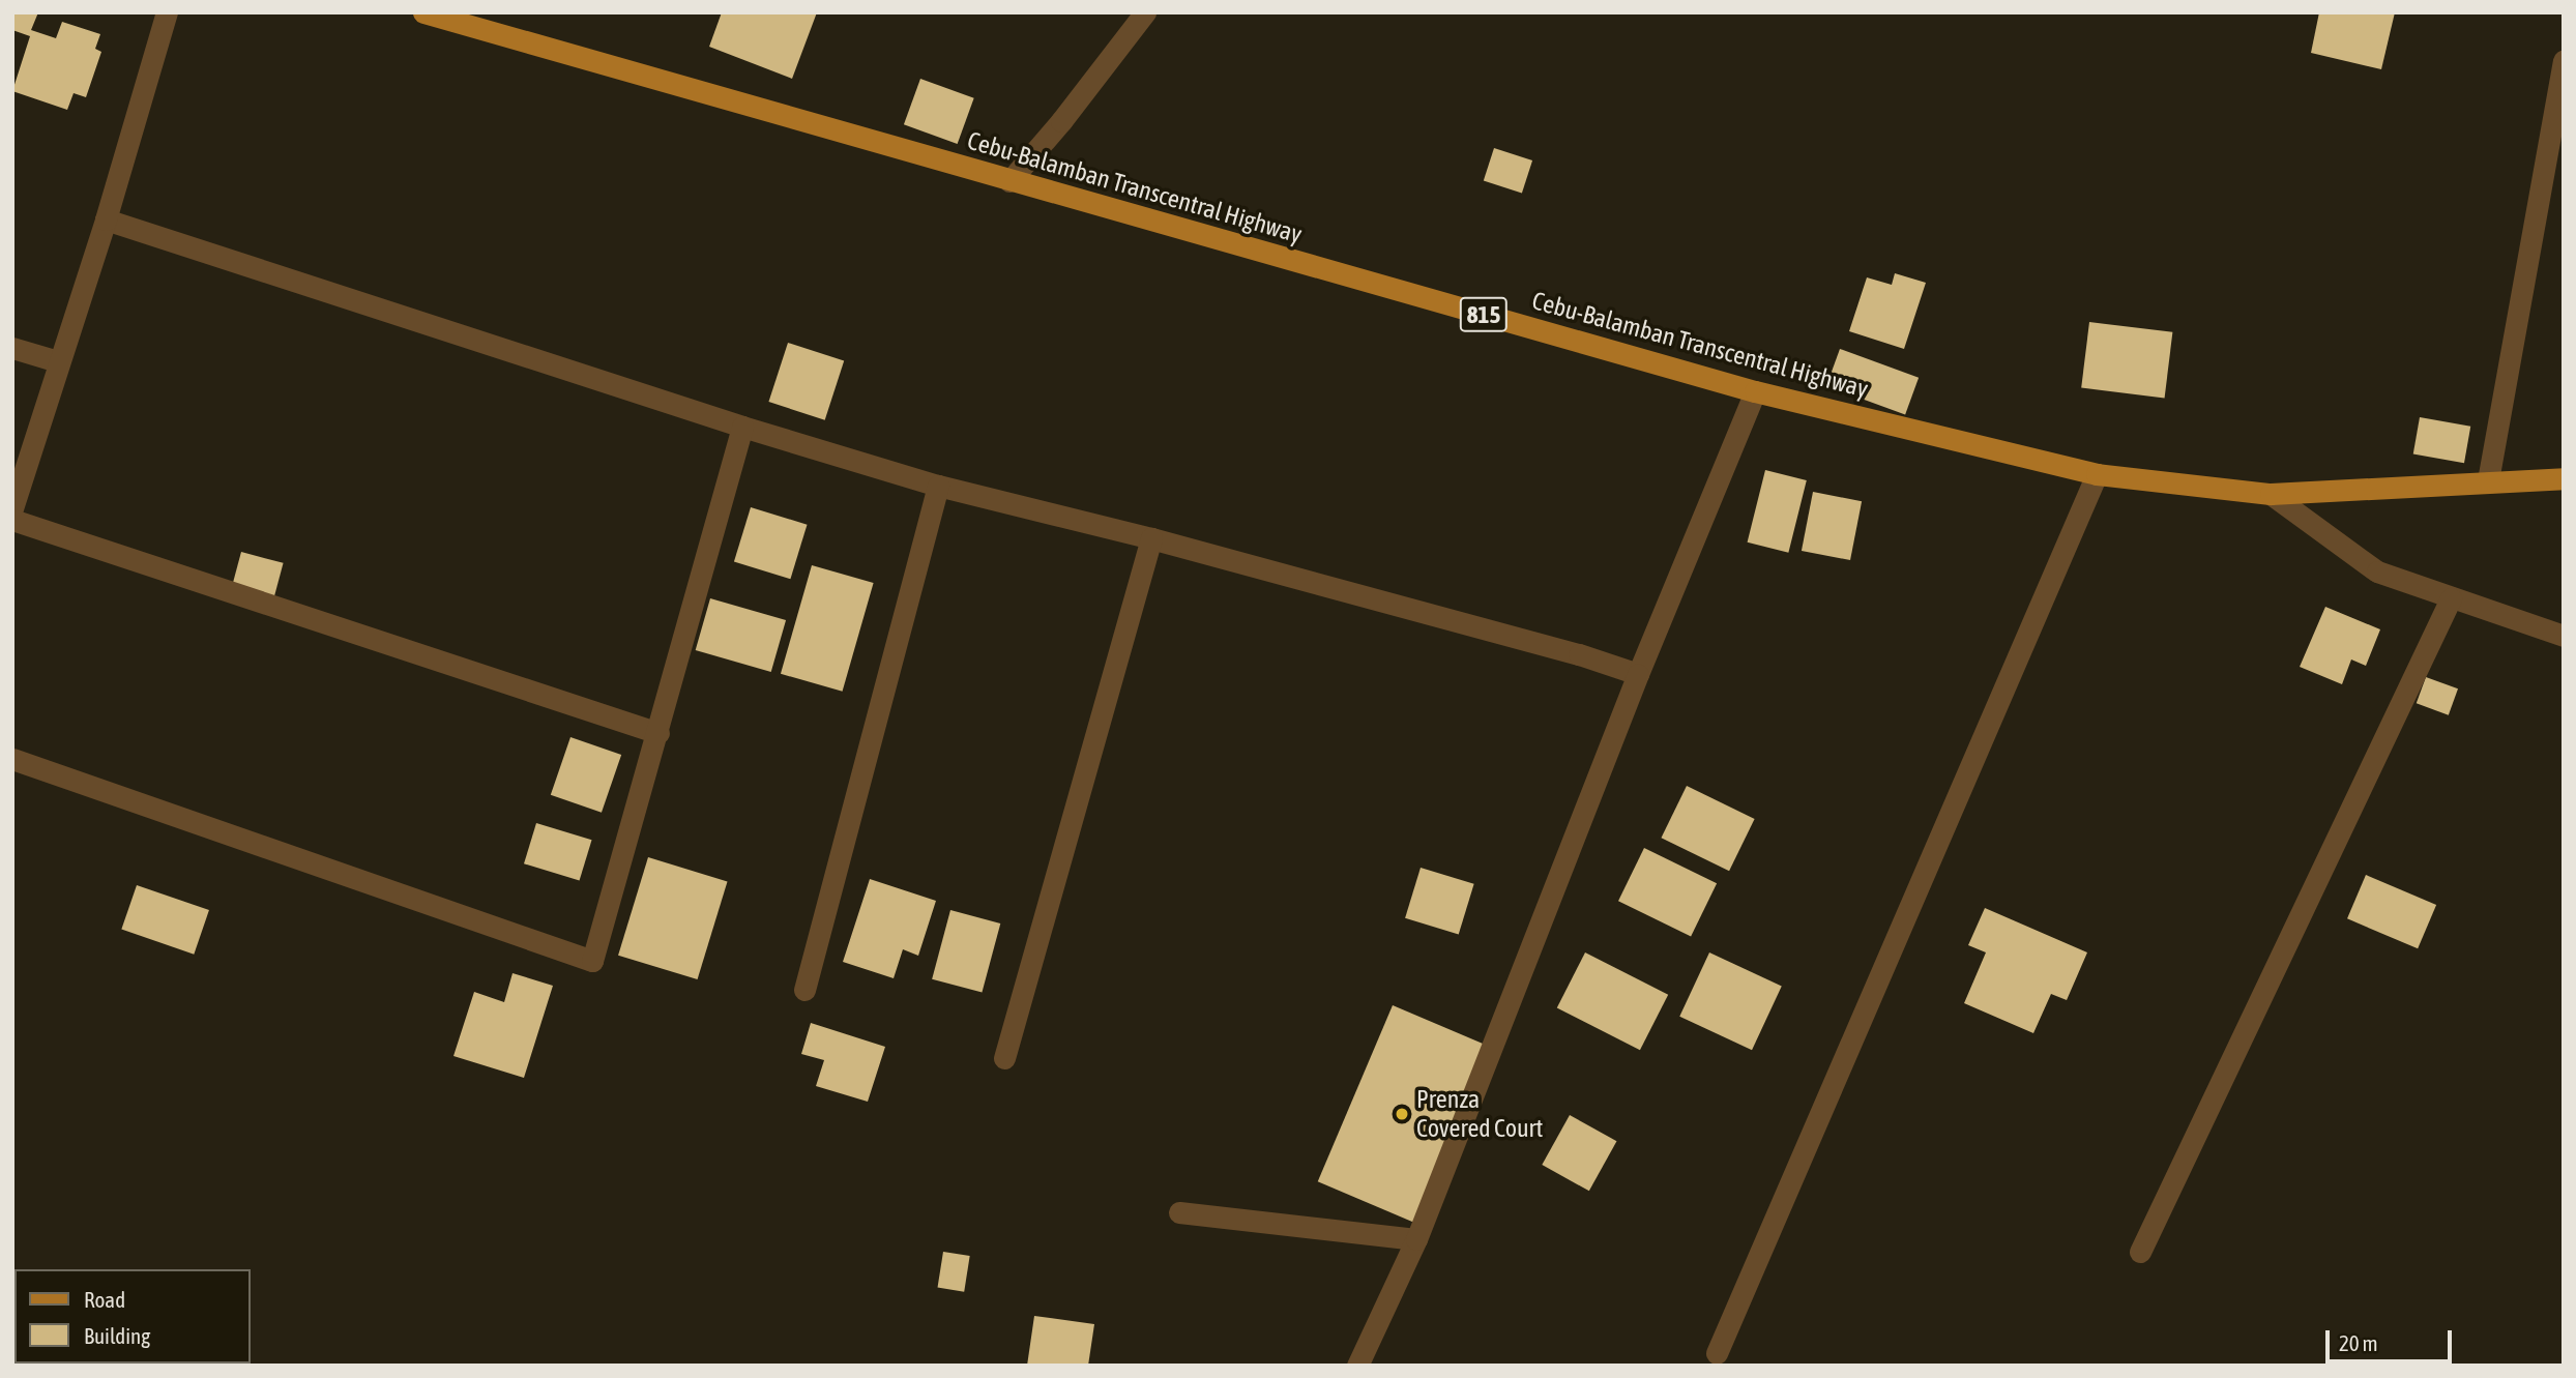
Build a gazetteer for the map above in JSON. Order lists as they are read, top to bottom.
{
  "streets": {
    "main road": ["Cebu-Balamban Transcentral Highway", "815"]
  },
  "places": ["Prenza Covered Court"],
  "legend": ["Road", "Building"],
  "scale_bar": "20 m"
}
